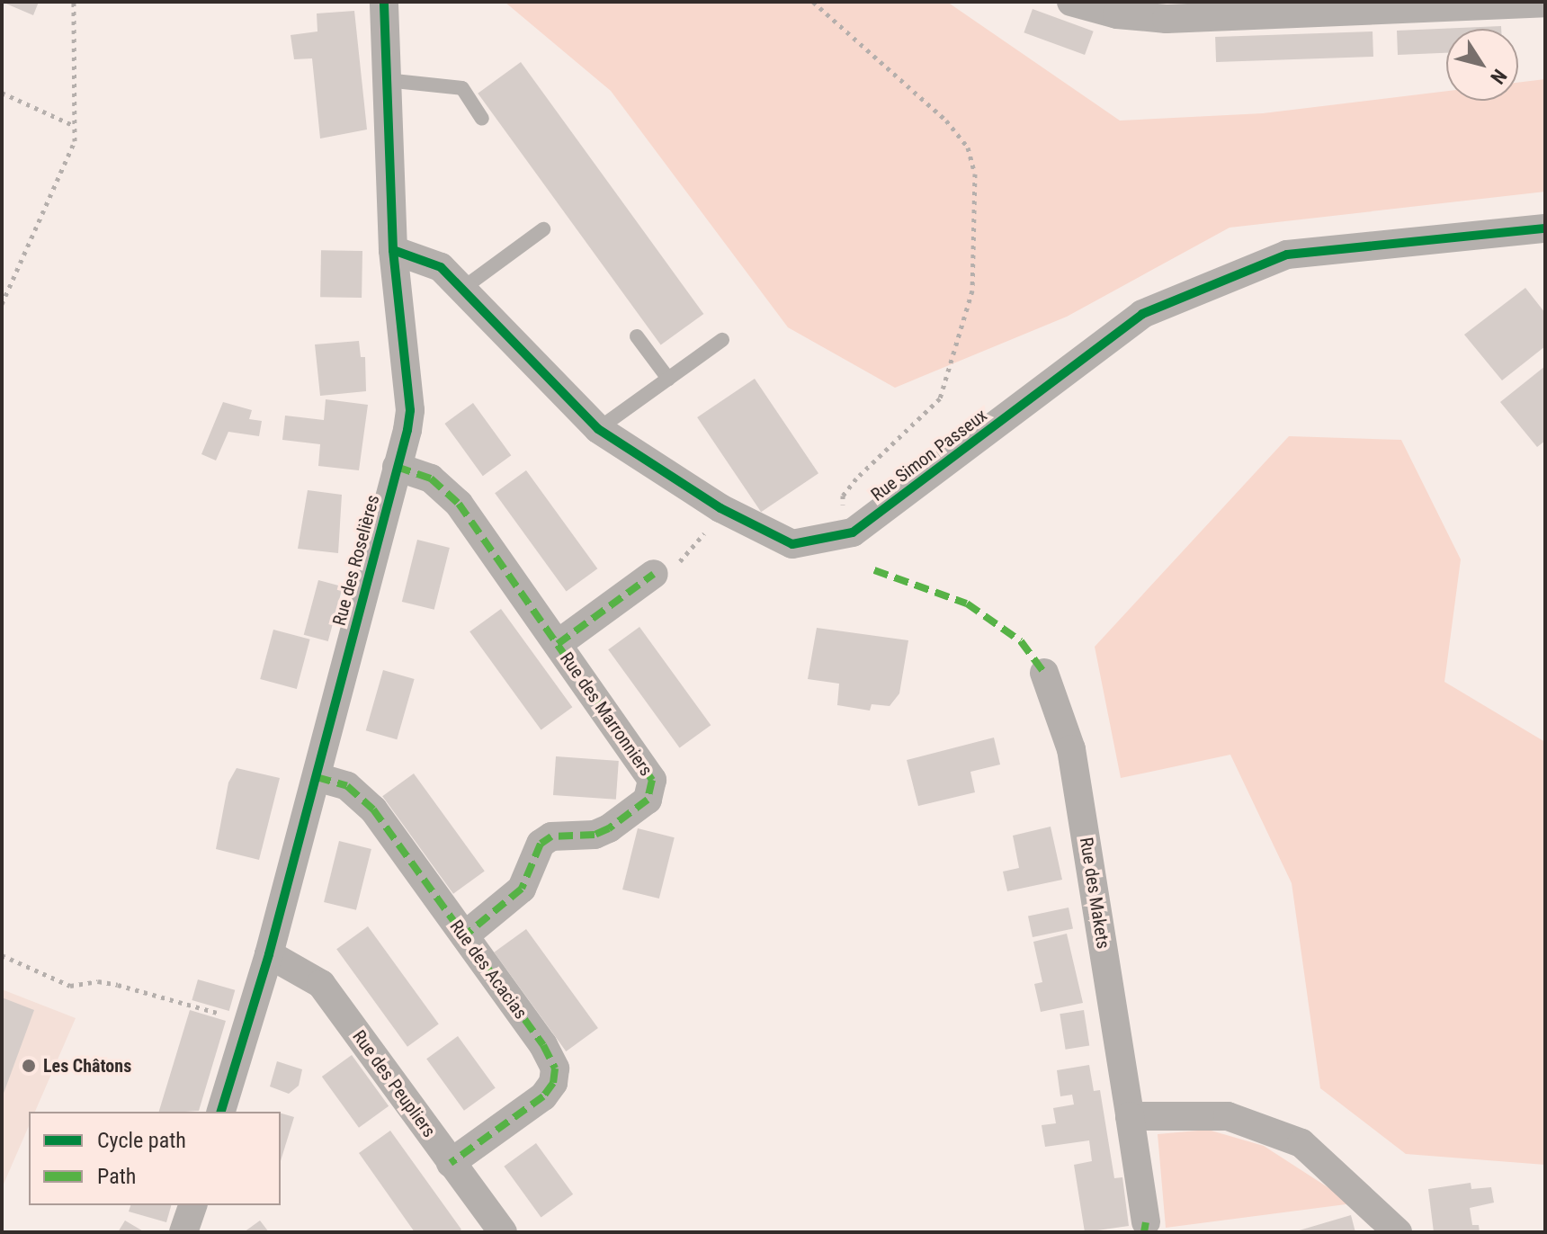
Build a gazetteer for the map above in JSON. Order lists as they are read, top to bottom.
{
  "streets": {
    "street": [
      "Rue Simon Passeux",
      "Rue des Roselières",
      "Rue des Marronniers",
      "Rue des Makets",
      "Rue des Acacias",
      "Rue des Peupliers"
    ]
  },
  "crossings": [
    ["Rue Simon Passeux", "Rue des Roselières"],
    ["Rue des Roselières", "Rue des Marronniers"],
    ["Rue des Roselières", "Rue des Acacias"],
    ["Rue des Roselières", "Rue des Peupliers"],
    ["Rue des Marronniers", "Rue des Acacias"],
    ["Rue des Acacias", "Rue des Peupliers"]
  ],
  "places": ["Les Châtons"],
  "legend": ["Cycle path", "Path"],
  "north": "bottom right"
}
